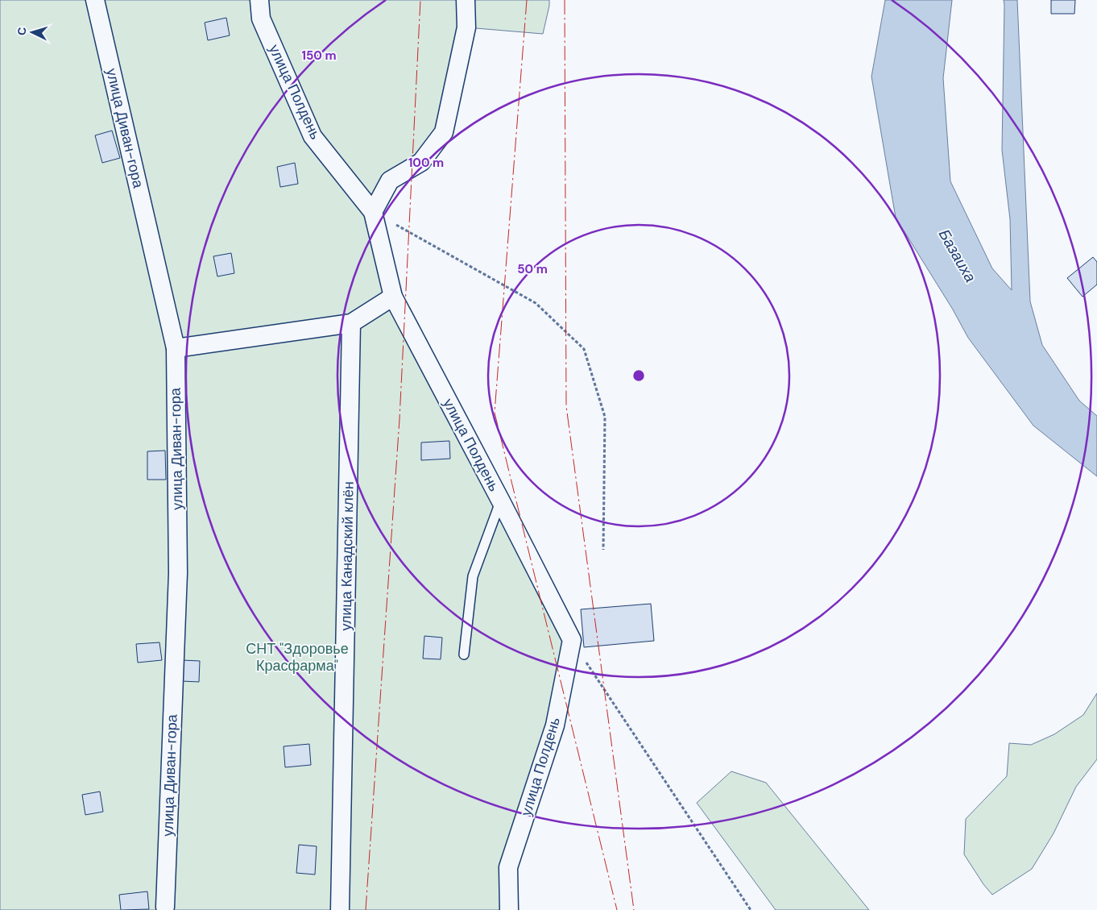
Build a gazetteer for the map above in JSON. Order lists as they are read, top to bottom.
{
  "streets": {
    "street": ["улица Полдень", "улица Диван-гора", "улица Канадский клён"]
  },
  "water": ["Базаиха"],
  "parks": ["СНТ \"Здоровье Красфарма\""],
  "north": "left",
  "rings": ["150 m", "100 m", "50 m"]
}
